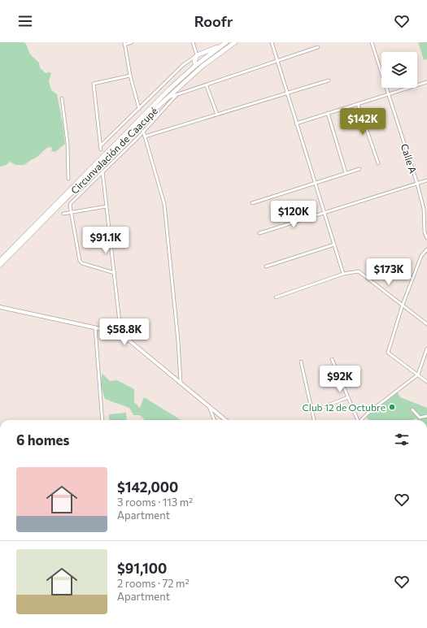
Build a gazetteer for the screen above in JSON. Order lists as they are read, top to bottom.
{
  "streets": {
    "highway": ["Circunvalación de Caacupé"],
    "street": ["Calle A"]
  },
  "places": ["Club 12 de Octubre"],
  "page": {
    "header": "Roofr",
    "price": [
      "$142K",
      "$120K",
      "$91.1K",
      "$173K",
      "$58.8K",
      "$92K"
    ],
    "heading": "6 homes",
    "list": [
      {
        "name": "$142,000",
        "note": "3 rooms · 113 m² · Apartment"
      },
      {
        "name": "$91,100",
        "note": "2 rooms · 72 m² · Apartment"
      }
    ]
  }
}
